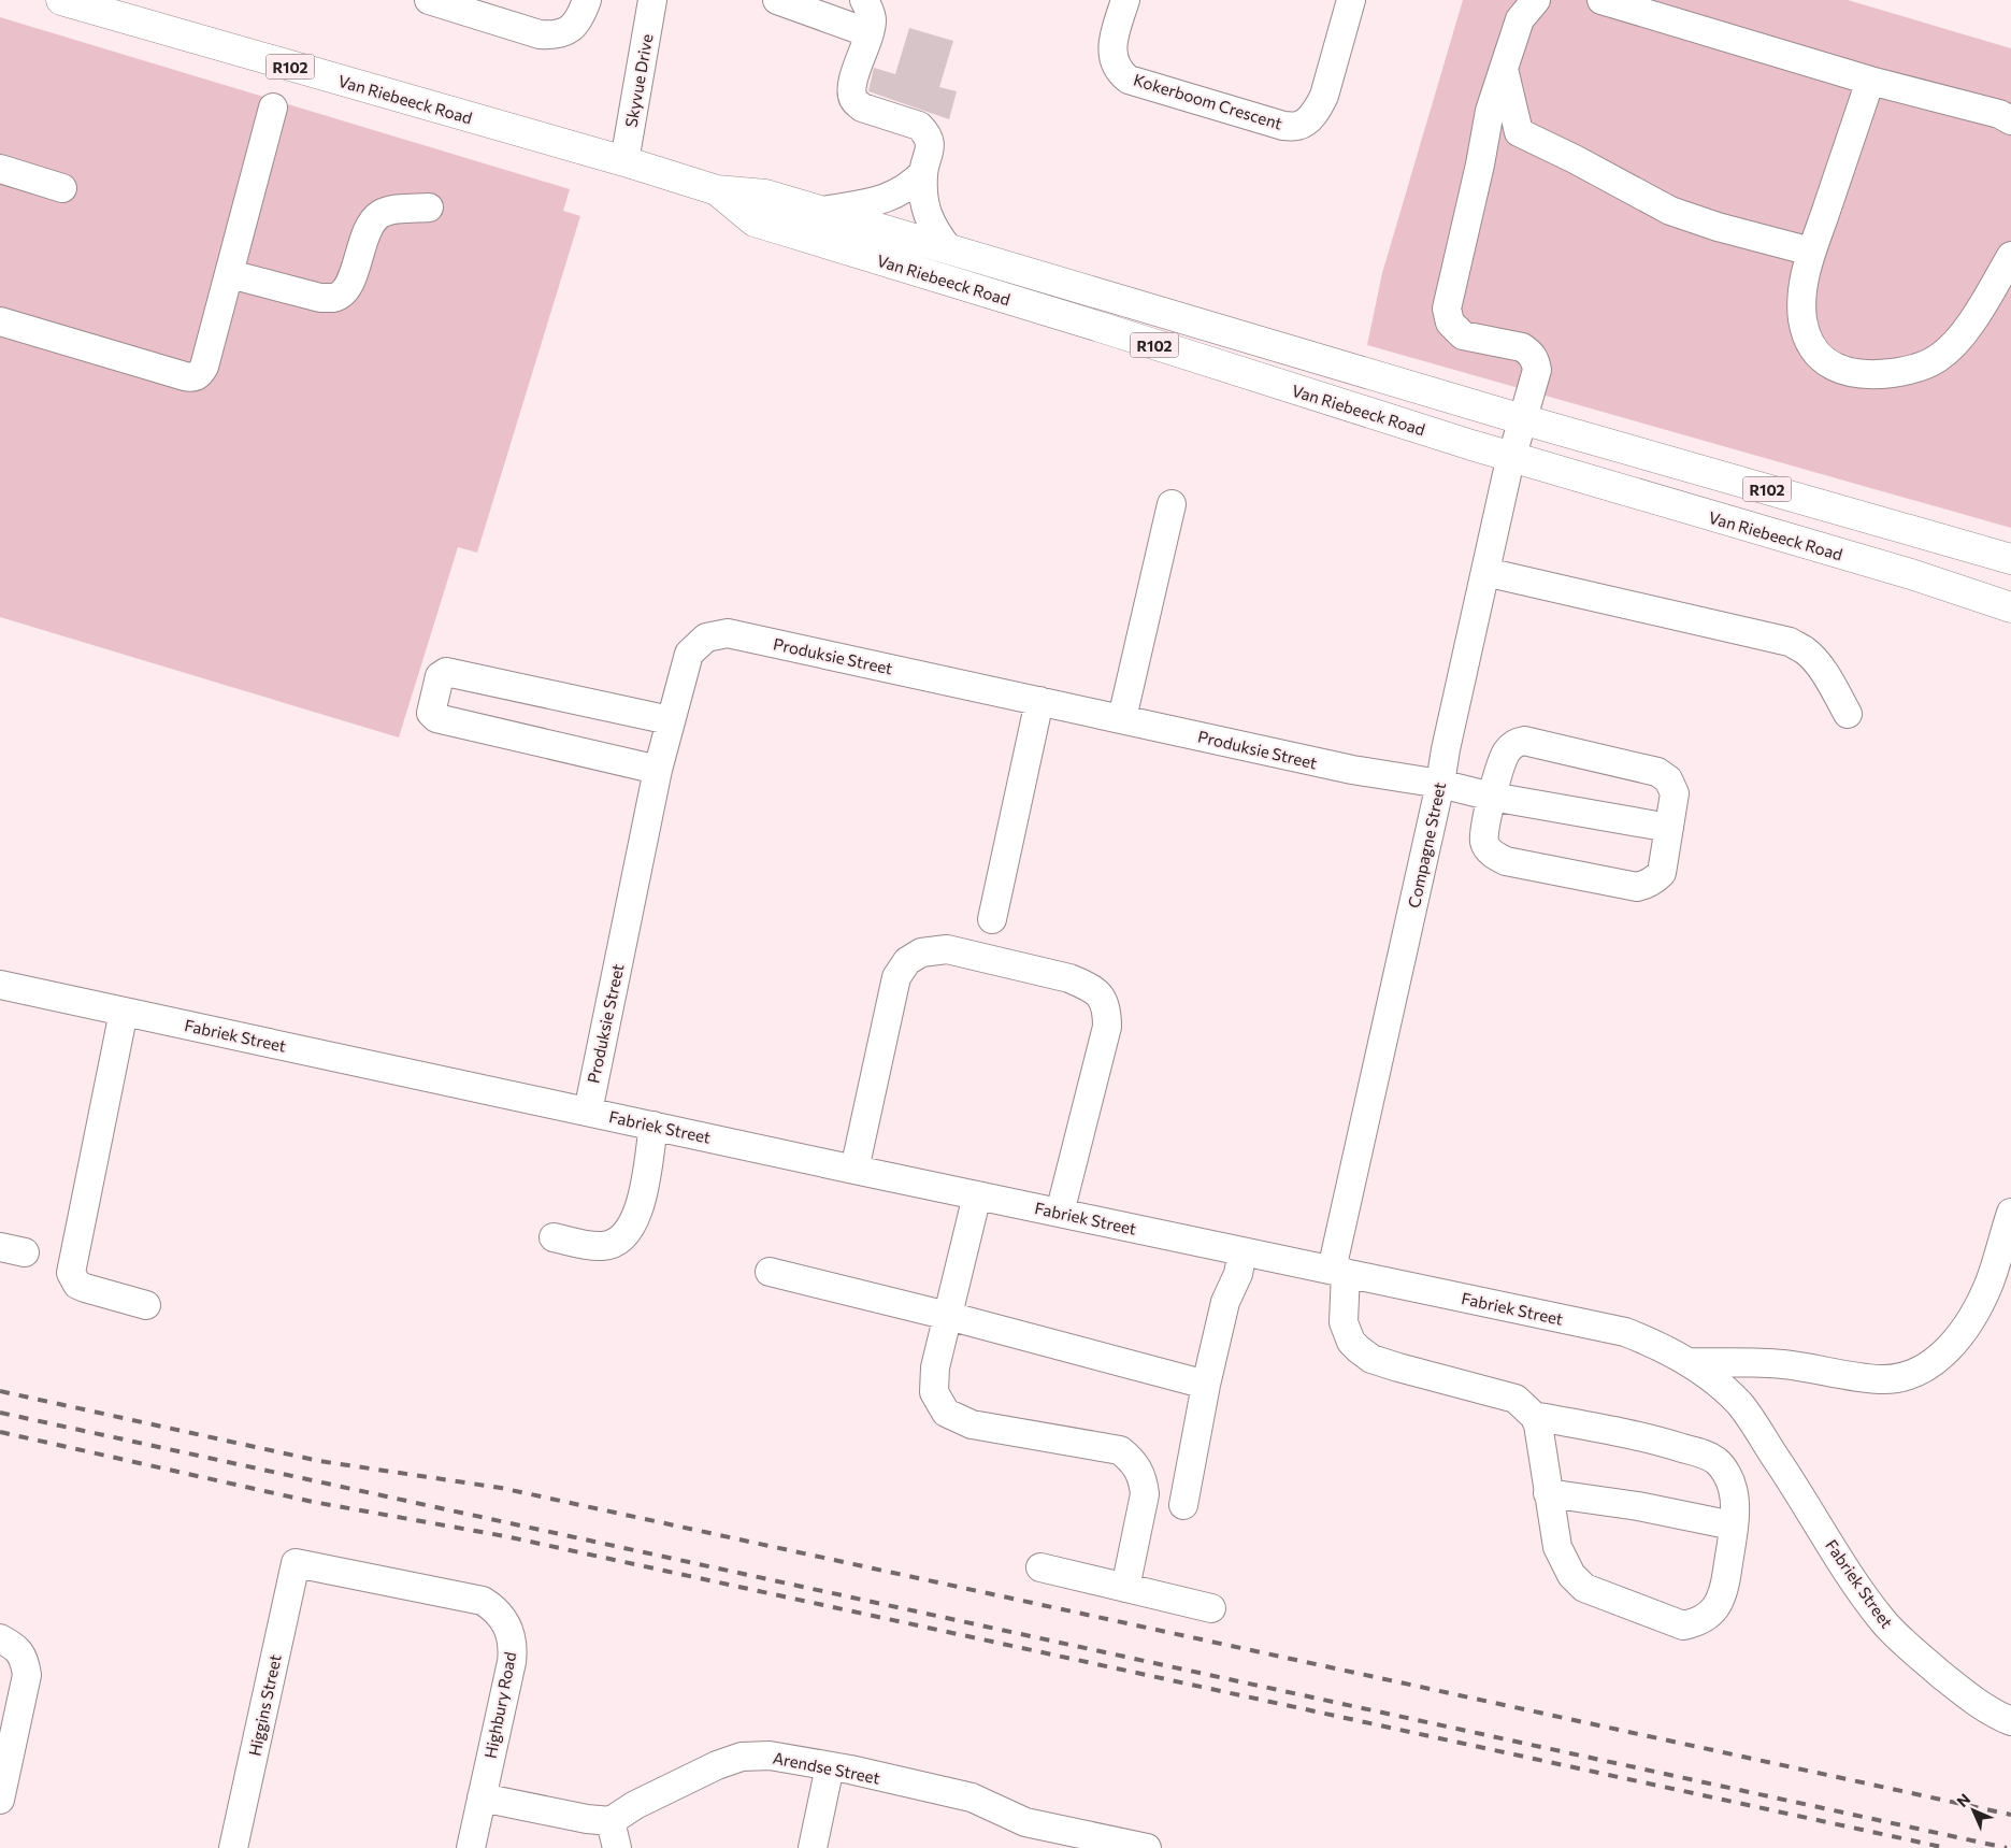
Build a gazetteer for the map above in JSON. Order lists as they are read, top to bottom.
{
  "streets": {
    "main road": ["R102", "Van Riebeeck Road"],
    "street": [
      "Skyvue Drive",
      "Kokerboom Crescent",
      "Produksie Street",
      "Compagne Street",
      "Fabriek Street",
      "Higgins Street",
      "Highbury Road",
      "Arendse Street"
    ]
  },
  "crossings": [
    ["Skyvue Drive", "Van Riebeeck Road"],
    ["Van Riebeeck Road", "Compagne Street"],
    ["Produksie Street", "Compagne Street"],
    ["Produksie Street", "Fabriek Street"],
    ["Compagne Street", "Fabriek Street"],
    ["Higgins Street", "Highbury Road"]
  ],
  "north": "top left"
}
